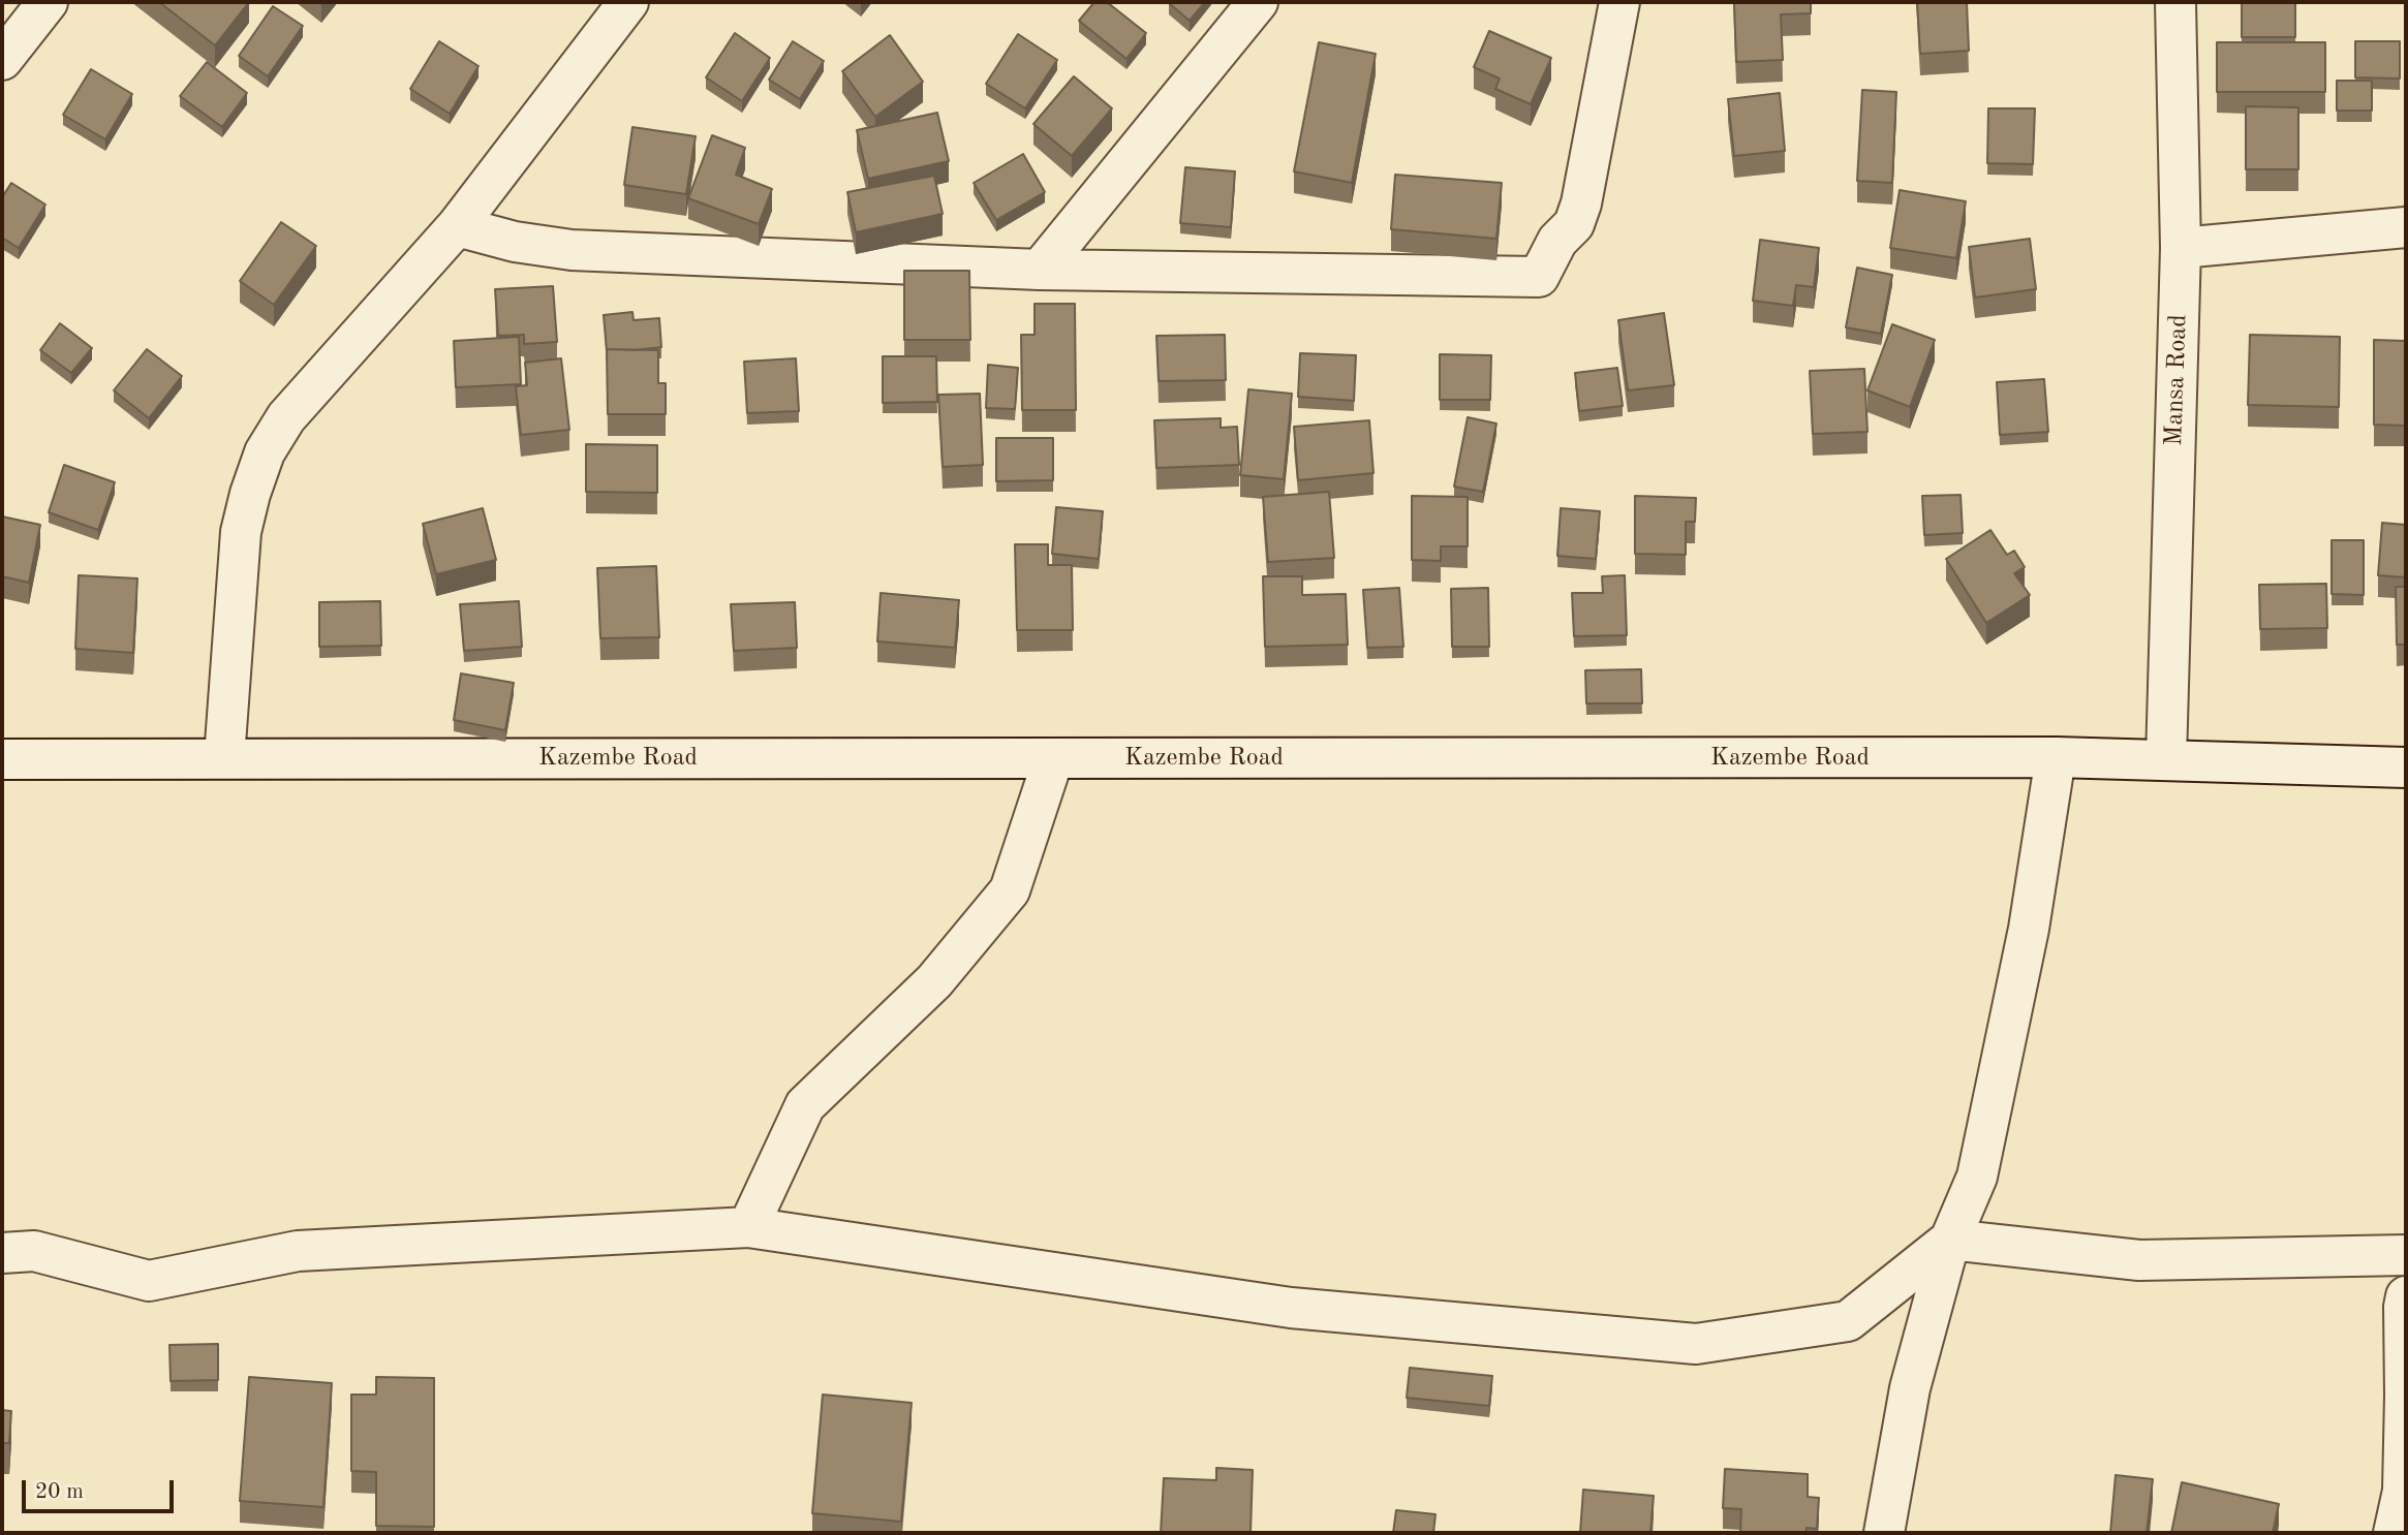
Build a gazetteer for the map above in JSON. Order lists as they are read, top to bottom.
{
  "streets": {
    "street": ["Mansa Road", "Kazembe Road"]
  },
  "crossings": [
    ["Mansa Road", "Kazembe Road"]
  ],
  "scale_bar": "20 m"
}
